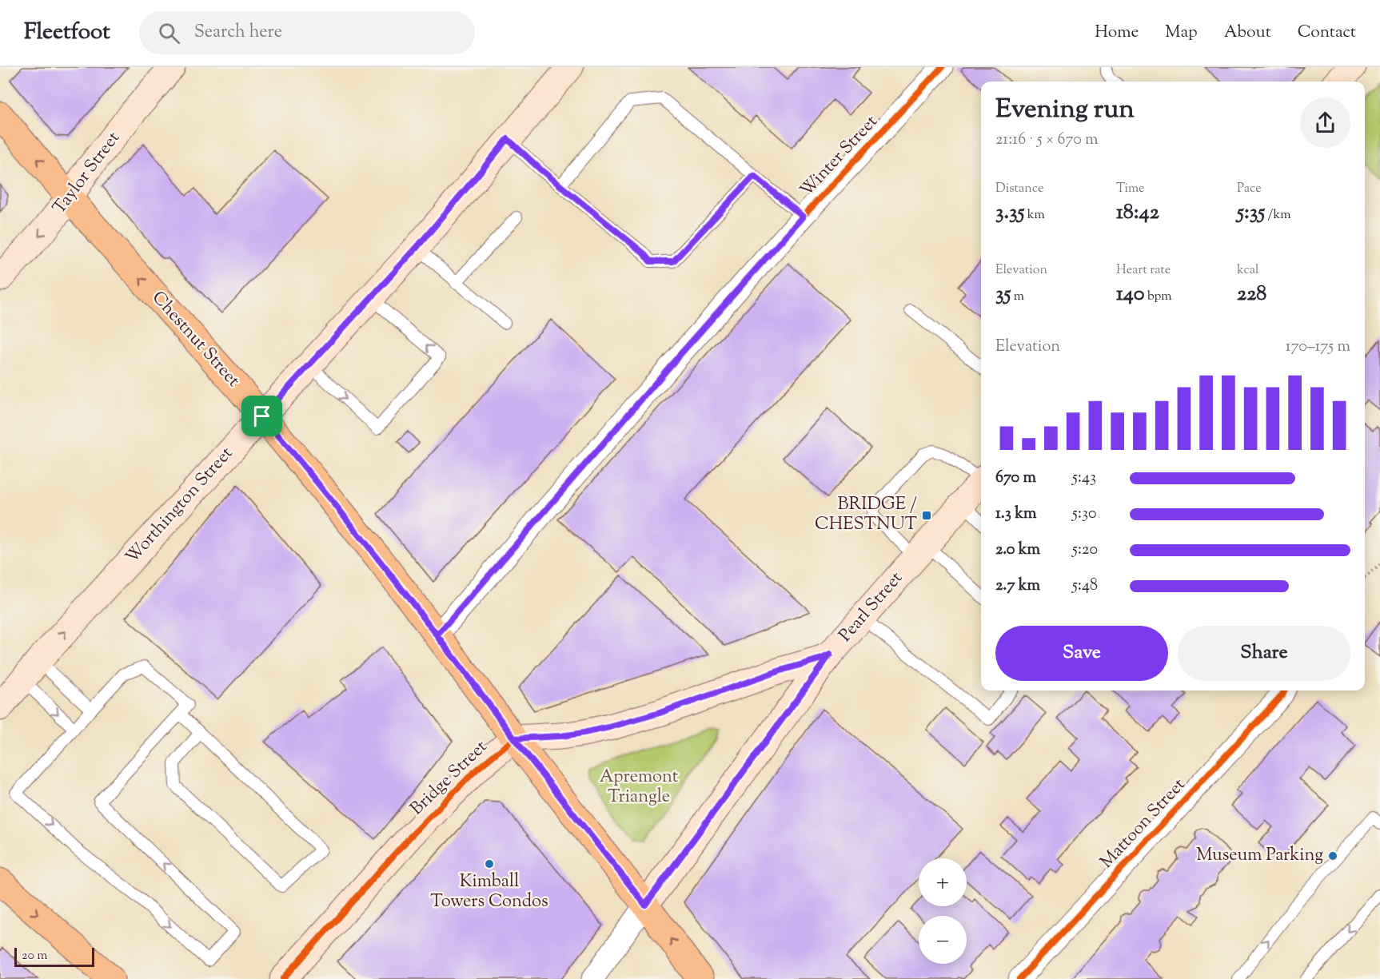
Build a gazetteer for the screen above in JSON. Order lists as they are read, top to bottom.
{
  "streets": {
    "main road": ["Chestnut Street"],
    "street": [
      "Winter Street",
      "Taylor Street",
      "Worthington Street",
      "Pearl Street",
      "Bridge Street",
      "Mattoon Street"
    ]
  },
  "crossings": [
    ["Winter Street", "Chestnut Street"],
    ["Taylor Street", "Chestnut Street"],
    ["Chestnut Street", "Worthington Street"],
    ["Chestnut Street", "Pearl Street"],
    ["Chestnut Street", "Bridge Street"],
    ["Pearl Street", "Bridge Street"]
  ],
  "one_way": ["Taylor Street", "Chestnut Street", "Worthington Street"],
  "parks": ["Apremont Triangle"],
  "places": {
    "transit": ["BRIDGE / CHESTNUT"],
    "other": ["Museum Parking", "Kimball Towers Condos"]
  },
  "scale_bar": "20 m",
  "page": {
    "header": "Fleetfoot",
    "search": "Search here",
    "nav": [
      "Home",
      "Map",
      "About",
      "Contact"
    ],
    "heading": ["Evening run", "21:16 · 5 × 670 m"],
    "stats": [
      ["Distance", "3.35 km"],
      ["Time", "18:42"],
      ["Pace", "5:35 /km"],
      ["Elevation", "35 m"],
      ["Heart rate", "140 bpm"],
      ["kcal", "228"]
    ],
    "chart": ["Elevation", "170–175 m"],
    "list": [
      {
        "name": "670 m",
        "note": "5:43"
      },
      {
        "name": "1.3 km",
        "note": "5:30"
      },
      {
        "name": "2.0 km",
        "note": "5:20"
      },
      {
        "name": "2.7 km",
        "note": "5:48"
      }
    ],
    "buttons": ["Save", "Share"],
    "map_buttons": ["+", "−"],
    "scale": "20 m"
  }
}
